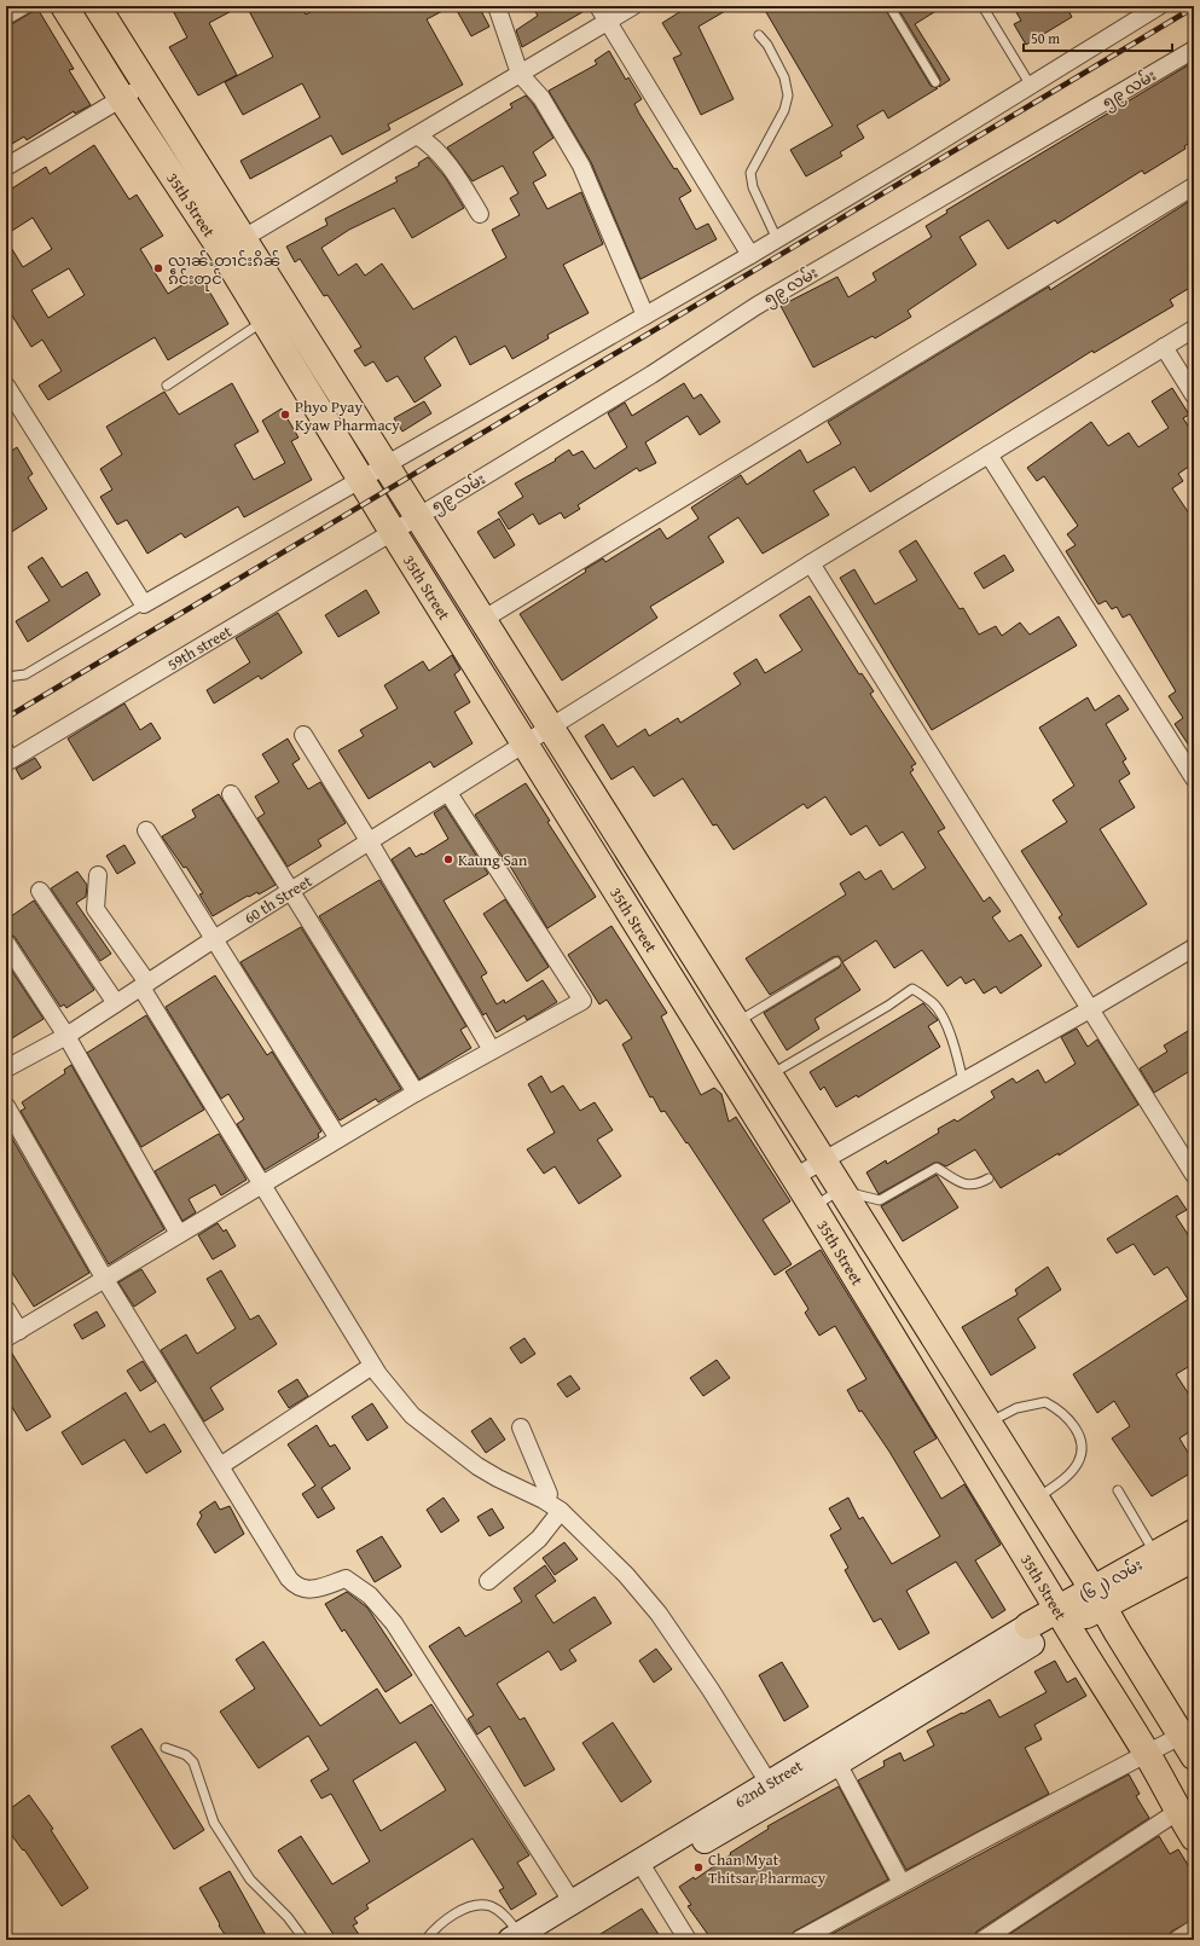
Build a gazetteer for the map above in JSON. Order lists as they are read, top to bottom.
{
  "streets": {
    "main road": ["35th Street", "(၆၂) လမ်း", "62nd Street"],
    "street": ["၅၉ လမ်း", "59th street", "60 th Street"]
  },
  "crossings": [
    ["၅၉ လမ်း", "35th Street"],
    ["၅၉ လမ်း", "59th street"],
    ["35th Street", "59th street"],
    ["35th Street", "60 th Street"],
    ["35th Street", "(၆၂) လမ်း"],
    ["(၆၂) လမ်း", "62nd Street"]
  ],
  "places": [
    "လၢၼ်ႉတၢင်းၵိၼ် ၵဵင်းတုင်",
    "Phyo Pyay Kyaw Pharmacy",
    "Kaung San",
    "Chan Myat Thitsar Pharmacy"
  ],
  "scale_bar": "50 m"
}
